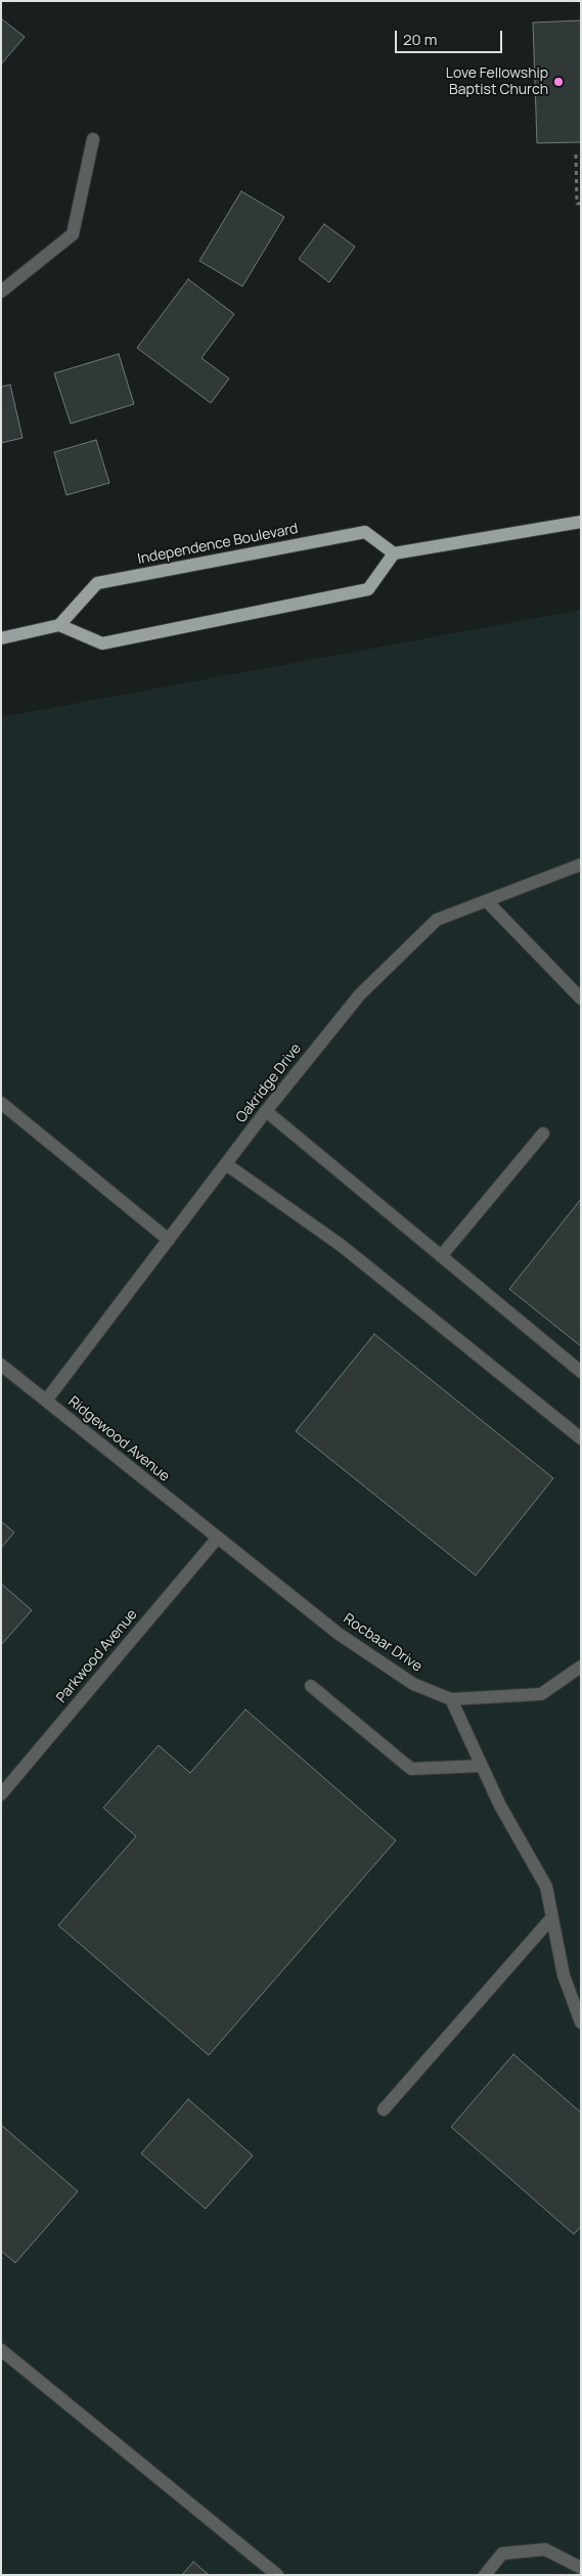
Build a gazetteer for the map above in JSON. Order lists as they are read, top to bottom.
{
  "streets": {
    "main road": ["Independence Boulevard"],
    "street": [
      "Oakridge Drive",
      "Ridgewood Avenue",
      "Rocbaar Drive",
      "Parkwood Avenue"
    ]
  },
  "crossings": [
    ["Oakridge Drive", "Ridgewood Avenue"],
    ["Ridgewood Avenue", "Rocbaar Drive"],
    ["Ridgewood Avenue", "Parkwood Avenue"],
    ["Rocbaar Drive", "Parkwood Avenue"]
  ],
  "places": ["Love Fellowship Baptist Church"],
  "scale_bar": "20 m"
}
